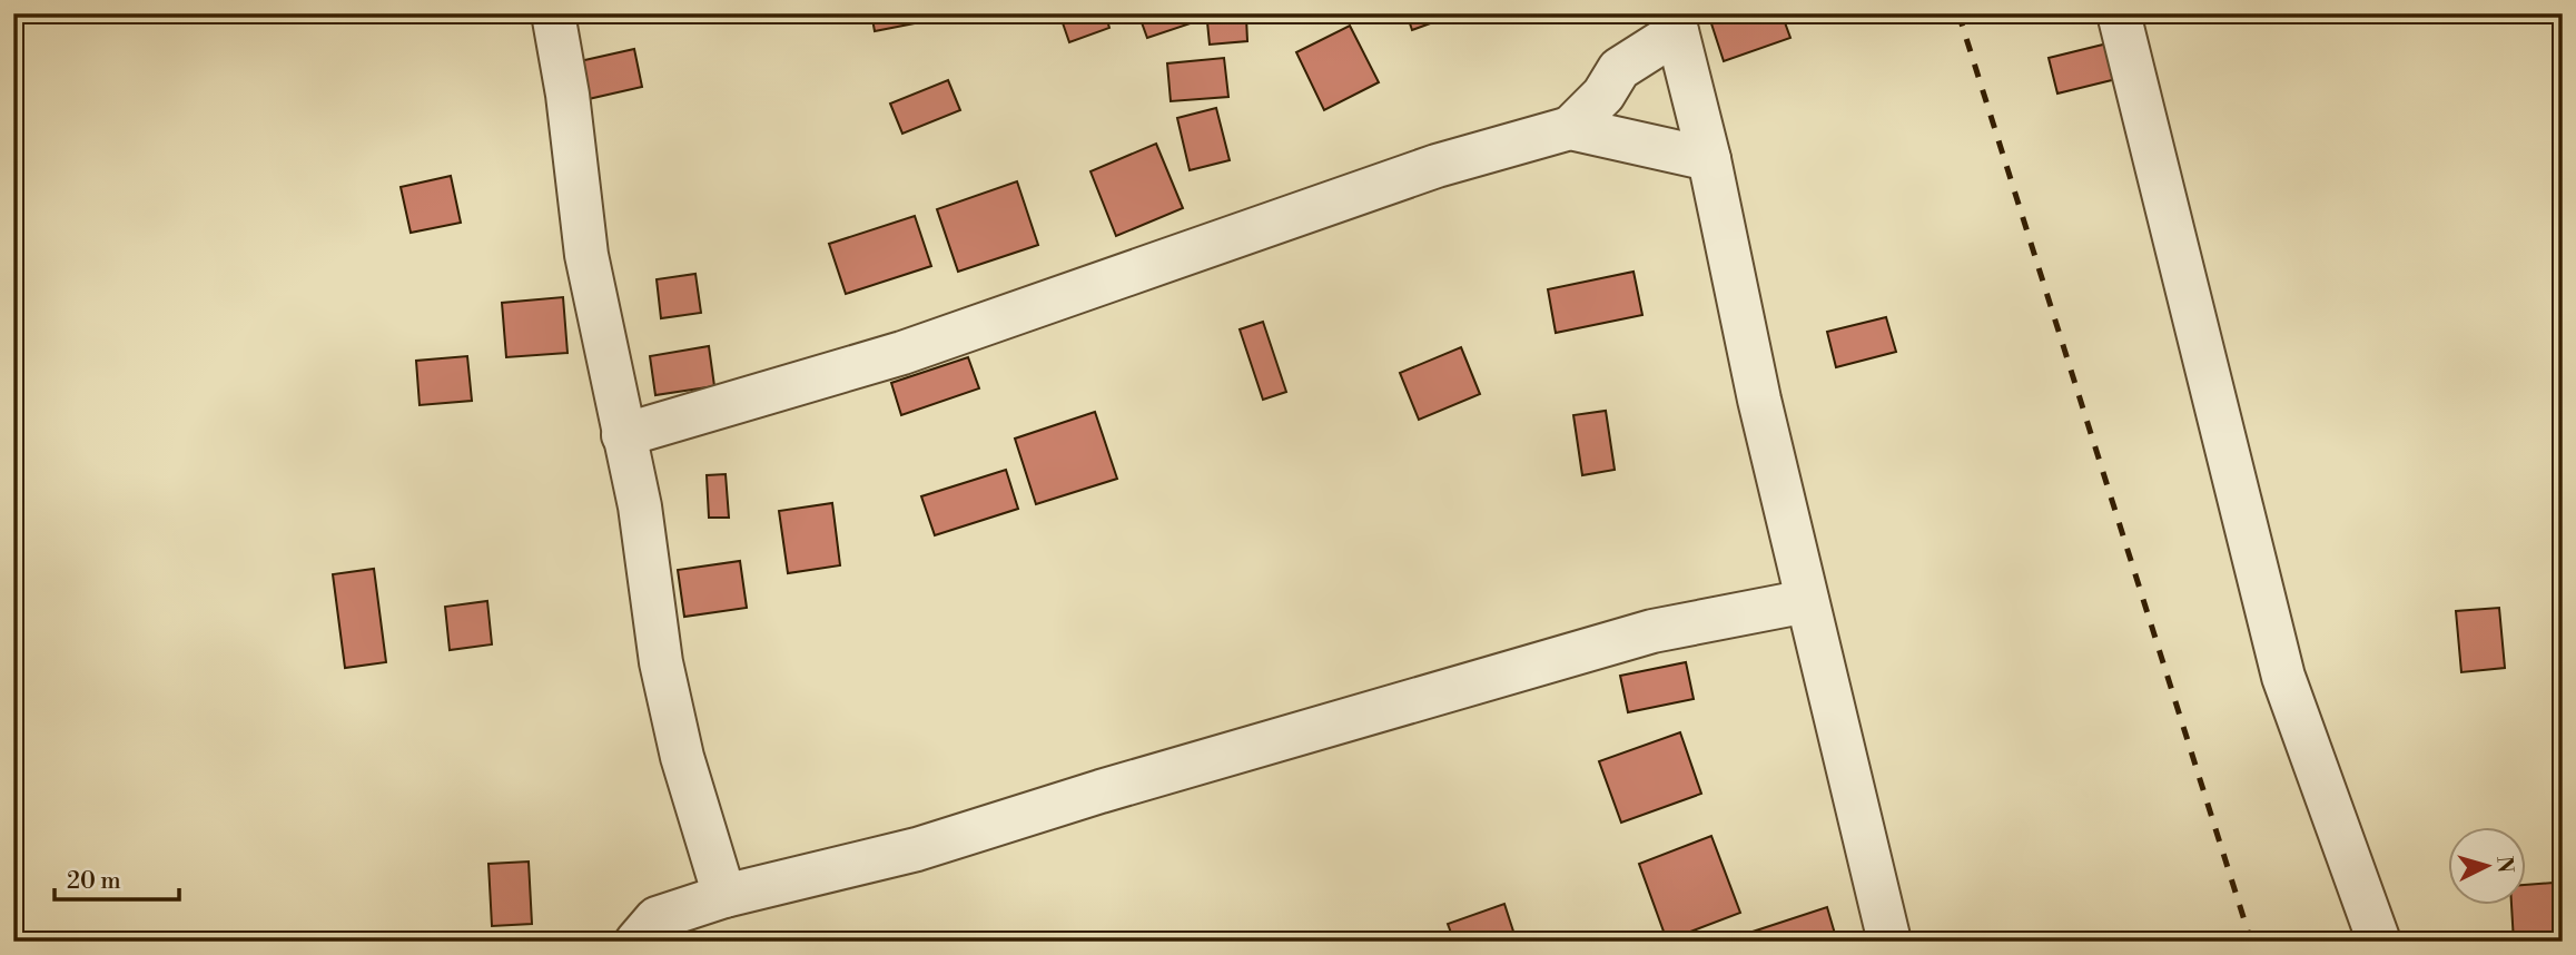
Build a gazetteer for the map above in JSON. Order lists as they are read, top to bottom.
{
  "scale_bar": "20 m",
  "north": "right"
}
